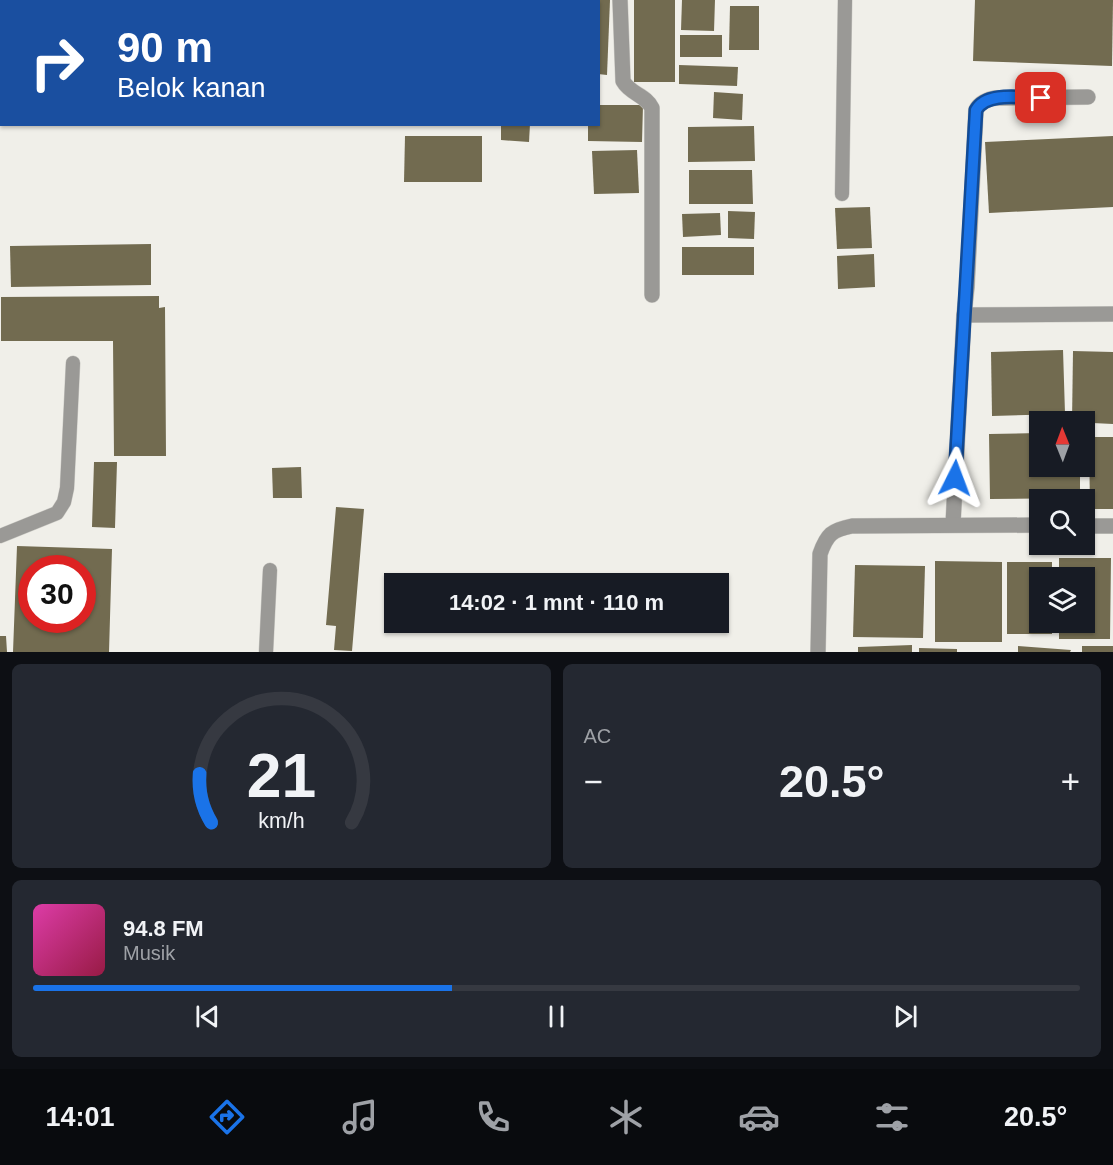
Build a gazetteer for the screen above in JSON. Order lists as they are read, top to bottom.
{
  "north": "top",
  "page": {
    "turn": ["90 m", "Belok kanan"],
    "limit": "30",
    "trip": "14:02 · 1 mnt · 110 m",
    "tile": "AC",
    "heat": ["−", "20.5°", "+"],
    "song": ["94.8 FM", "Musik"],
    "tabs": ["14:01", "20.5°"],
    "gauge": ["21", "km/h"]
  }
}
